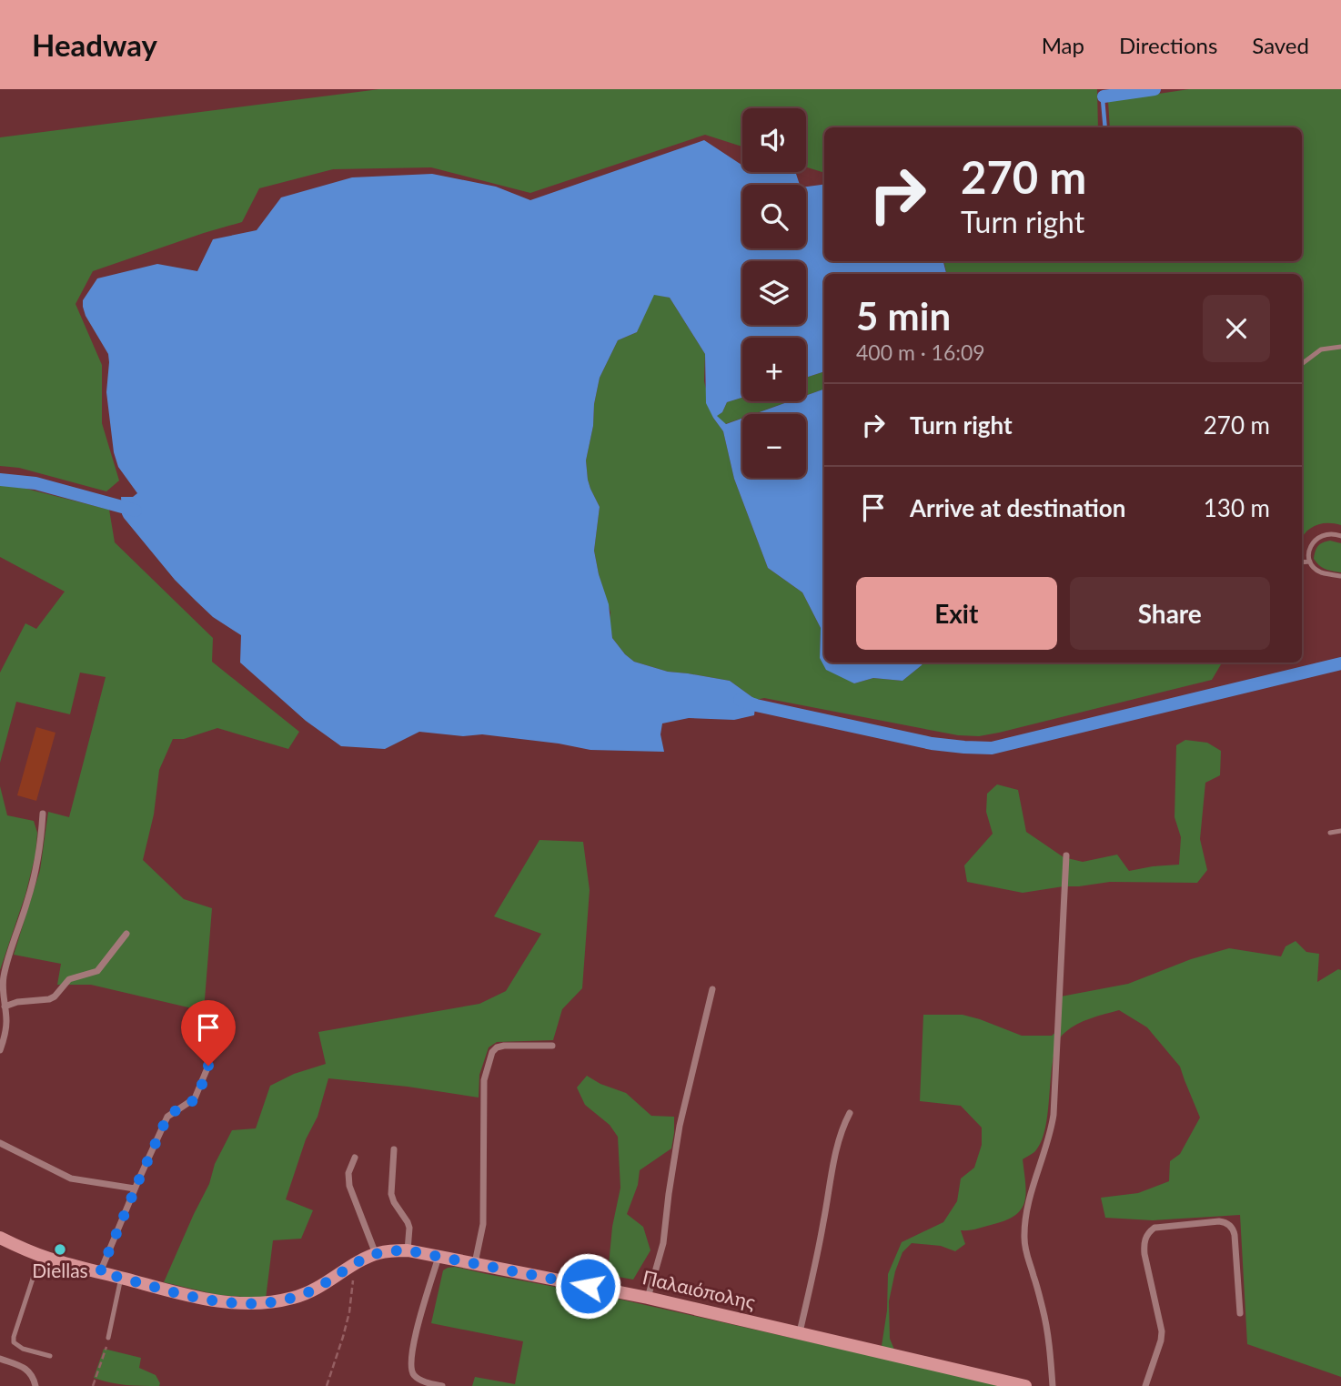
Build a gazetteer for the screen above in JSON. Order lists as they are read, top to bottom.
{
  "streets": {
    "main road": ["Παλαιόπολης"]
  },
  "places": ["Diellas"],
  "page": {
    "header": "Headway",
    "nav": ["Map", "Directions", "Saved"],
    "map_buttons": ["+", "−"],
    "turn": ["270 m", "Turn right"],
    "heading": ["5 min", "400 m · 16:09"],
    "list": [
      {
        "name": "Turn right",
        "value": "270 m"
      },
      {
        "name": "Arrive at destination",
        "value": "130 m"
      }
    ],
    "buttons": ["Exit", "Share"]
  }
}
